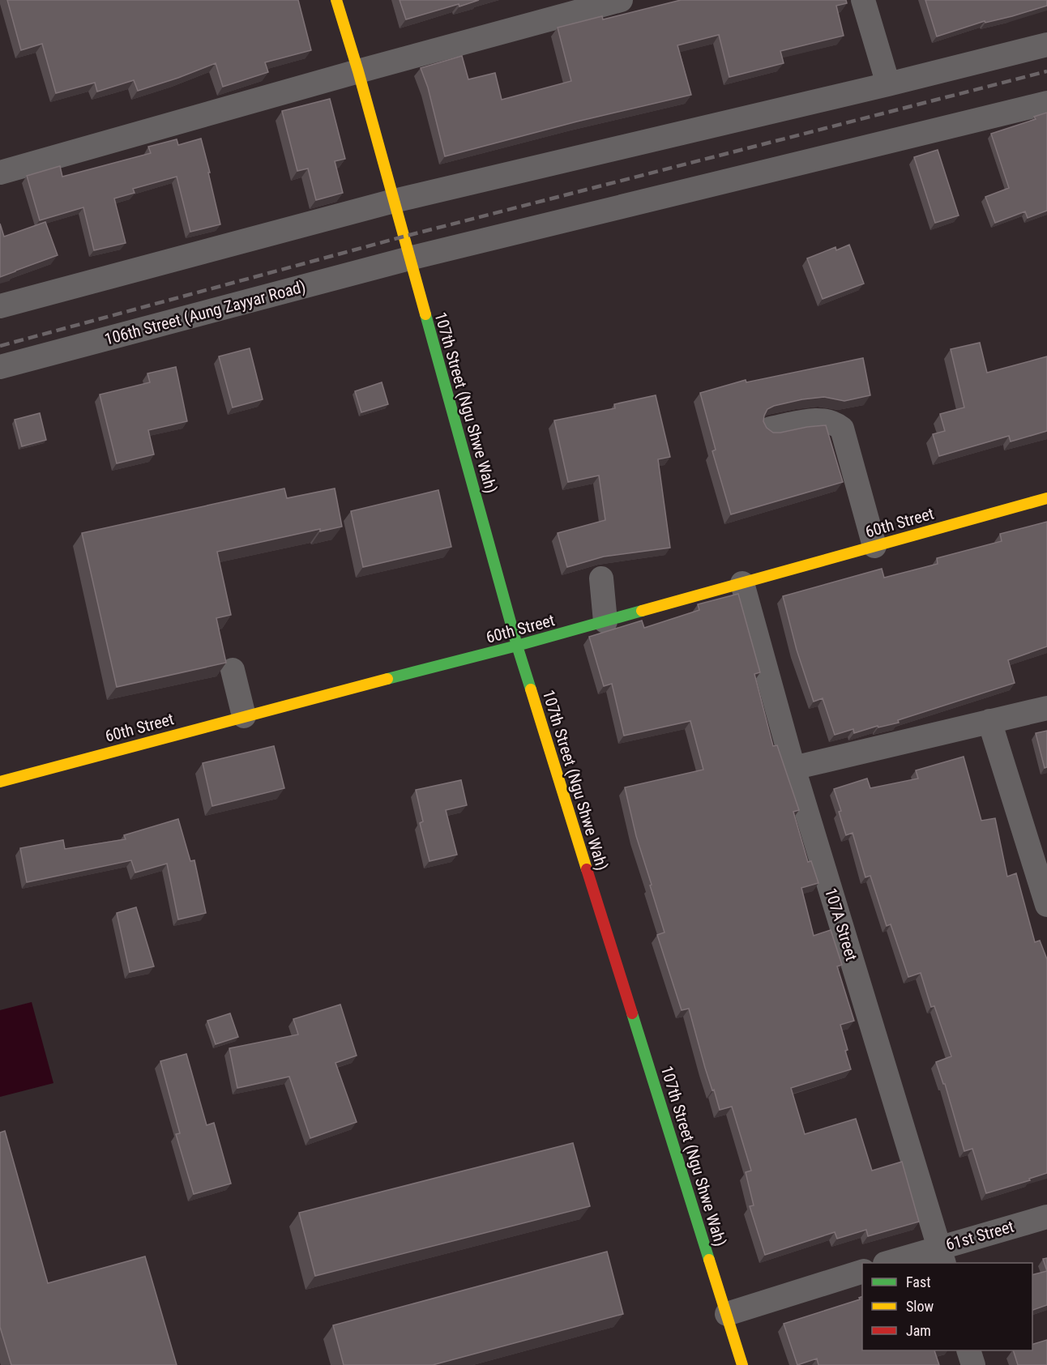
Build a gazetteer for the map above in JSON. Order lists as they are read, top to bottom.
{
  "streets": {
    "street": [
      "106th Street (Aung Zayyar Road)",
      "107th Street (Ngu Shwe Wah)",
      "60th Street",
      "107A Street",
      "61st Street"
    ]
  },
  "crossings": [
    ["106th Street (Aung Zayyar Road)", "107th Street (Ngu Shwe Wah)"],
    ["107th Street (Ngu Shwe Wah)", "60th Street"],
    ["60th Street", "107A Street"],
    ["107A Street", "61st Street"]
  ],
  "legend": ["Fast", "Slow", "Jam"]
}
